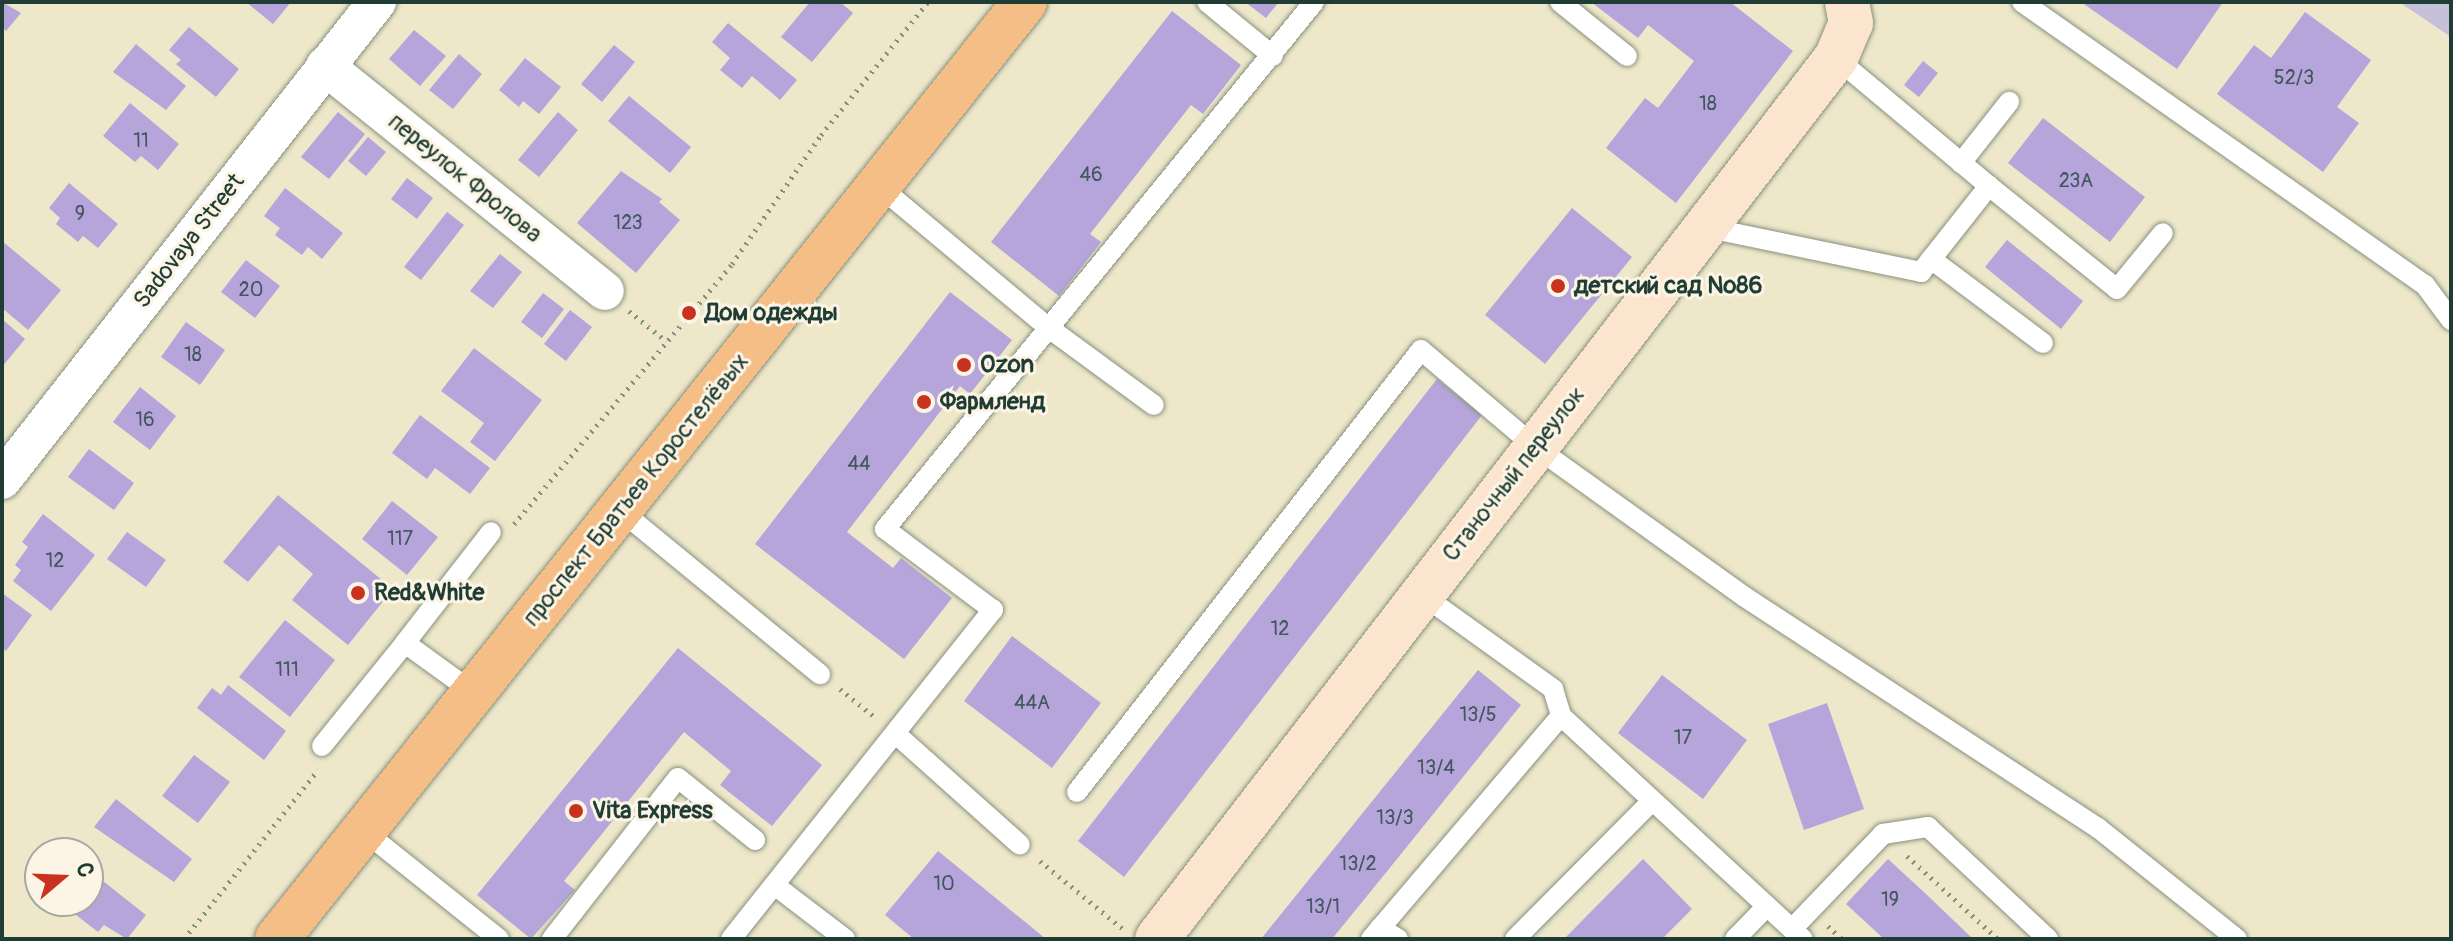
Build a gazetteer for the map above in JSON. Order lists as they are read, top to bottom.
{
  "streets": {
    "main road": ["Станочный переулок", "проспект Братьев Коростелёвых"],
    "street": ["переулок Фролова", "Sadovaya Street"]
  },
  "crossings": [
    ["переулок Фролова", "Sadovaya Street"]
  ],
  "places": [
    "детский сад №86",
    "Дом одежды",
    "Ozon",
    "Фармленд",
    "Red&White",
    "Vita Express"
  ],
  "house_numbers": [
    "52/3",
    "18",
    "11",
    "46",
    "23А",
    "9",
    "123",
    "20",
    "18",
    "16",
    "44",
    "117",
    "12",
    "12",
    "111",
    "44А",
    "13/5",
    "17",
    "13/4",
    "13/3",
    "13/2",
    "10",
    "19",
    "13/1"
  ],
  "north": "right"
}
